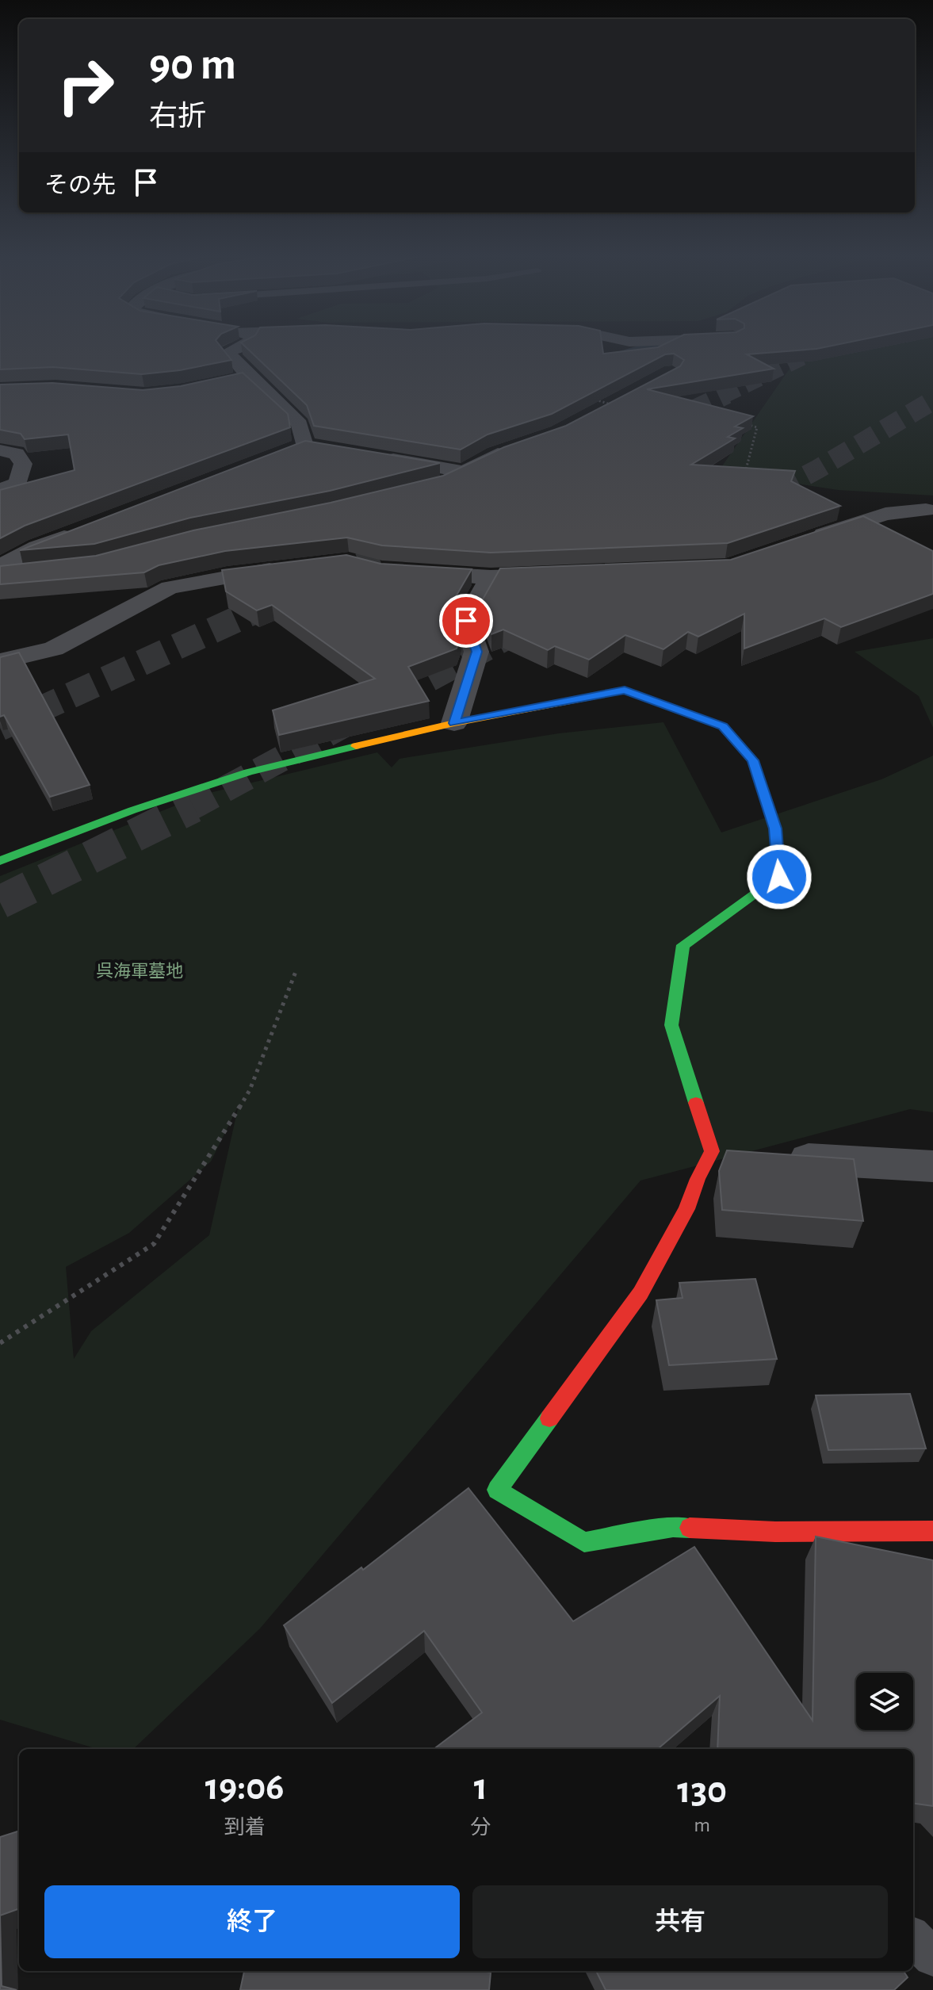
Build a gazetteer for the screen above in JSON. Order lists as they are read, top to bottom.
{
  "parks": ["呉海軍墓地"],
  "page": {
    "turn": ["90 m", "右折"],
    "then": "その先",
    "eta": [
      "19:06",
      "到着",
      "1",
      "分",
      "130",
      "m"
    ],
    "buttons": ["終了", "共有"]
  }
}
